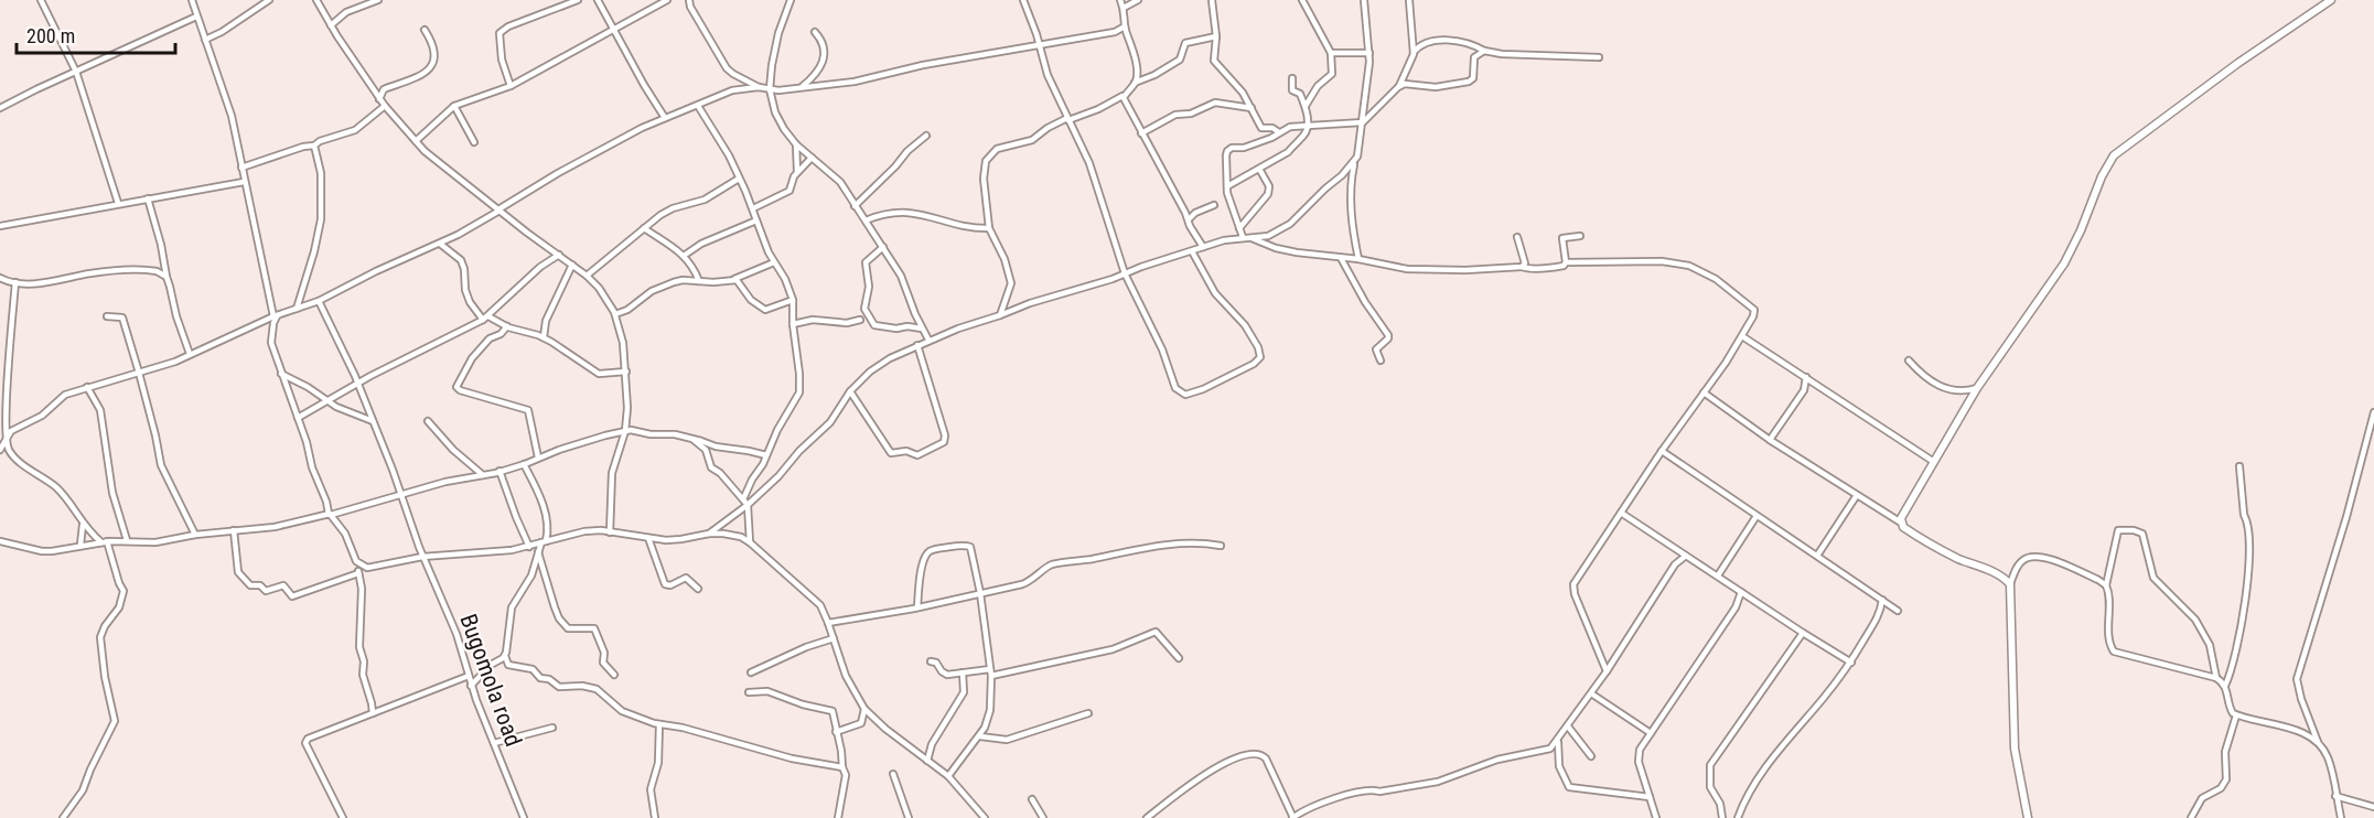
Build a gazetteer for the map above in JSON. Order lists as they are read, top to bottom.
{
  "streets": {
    "street": ["Bugomola road"]
  },
  "scale_bar": "200 m"
}
